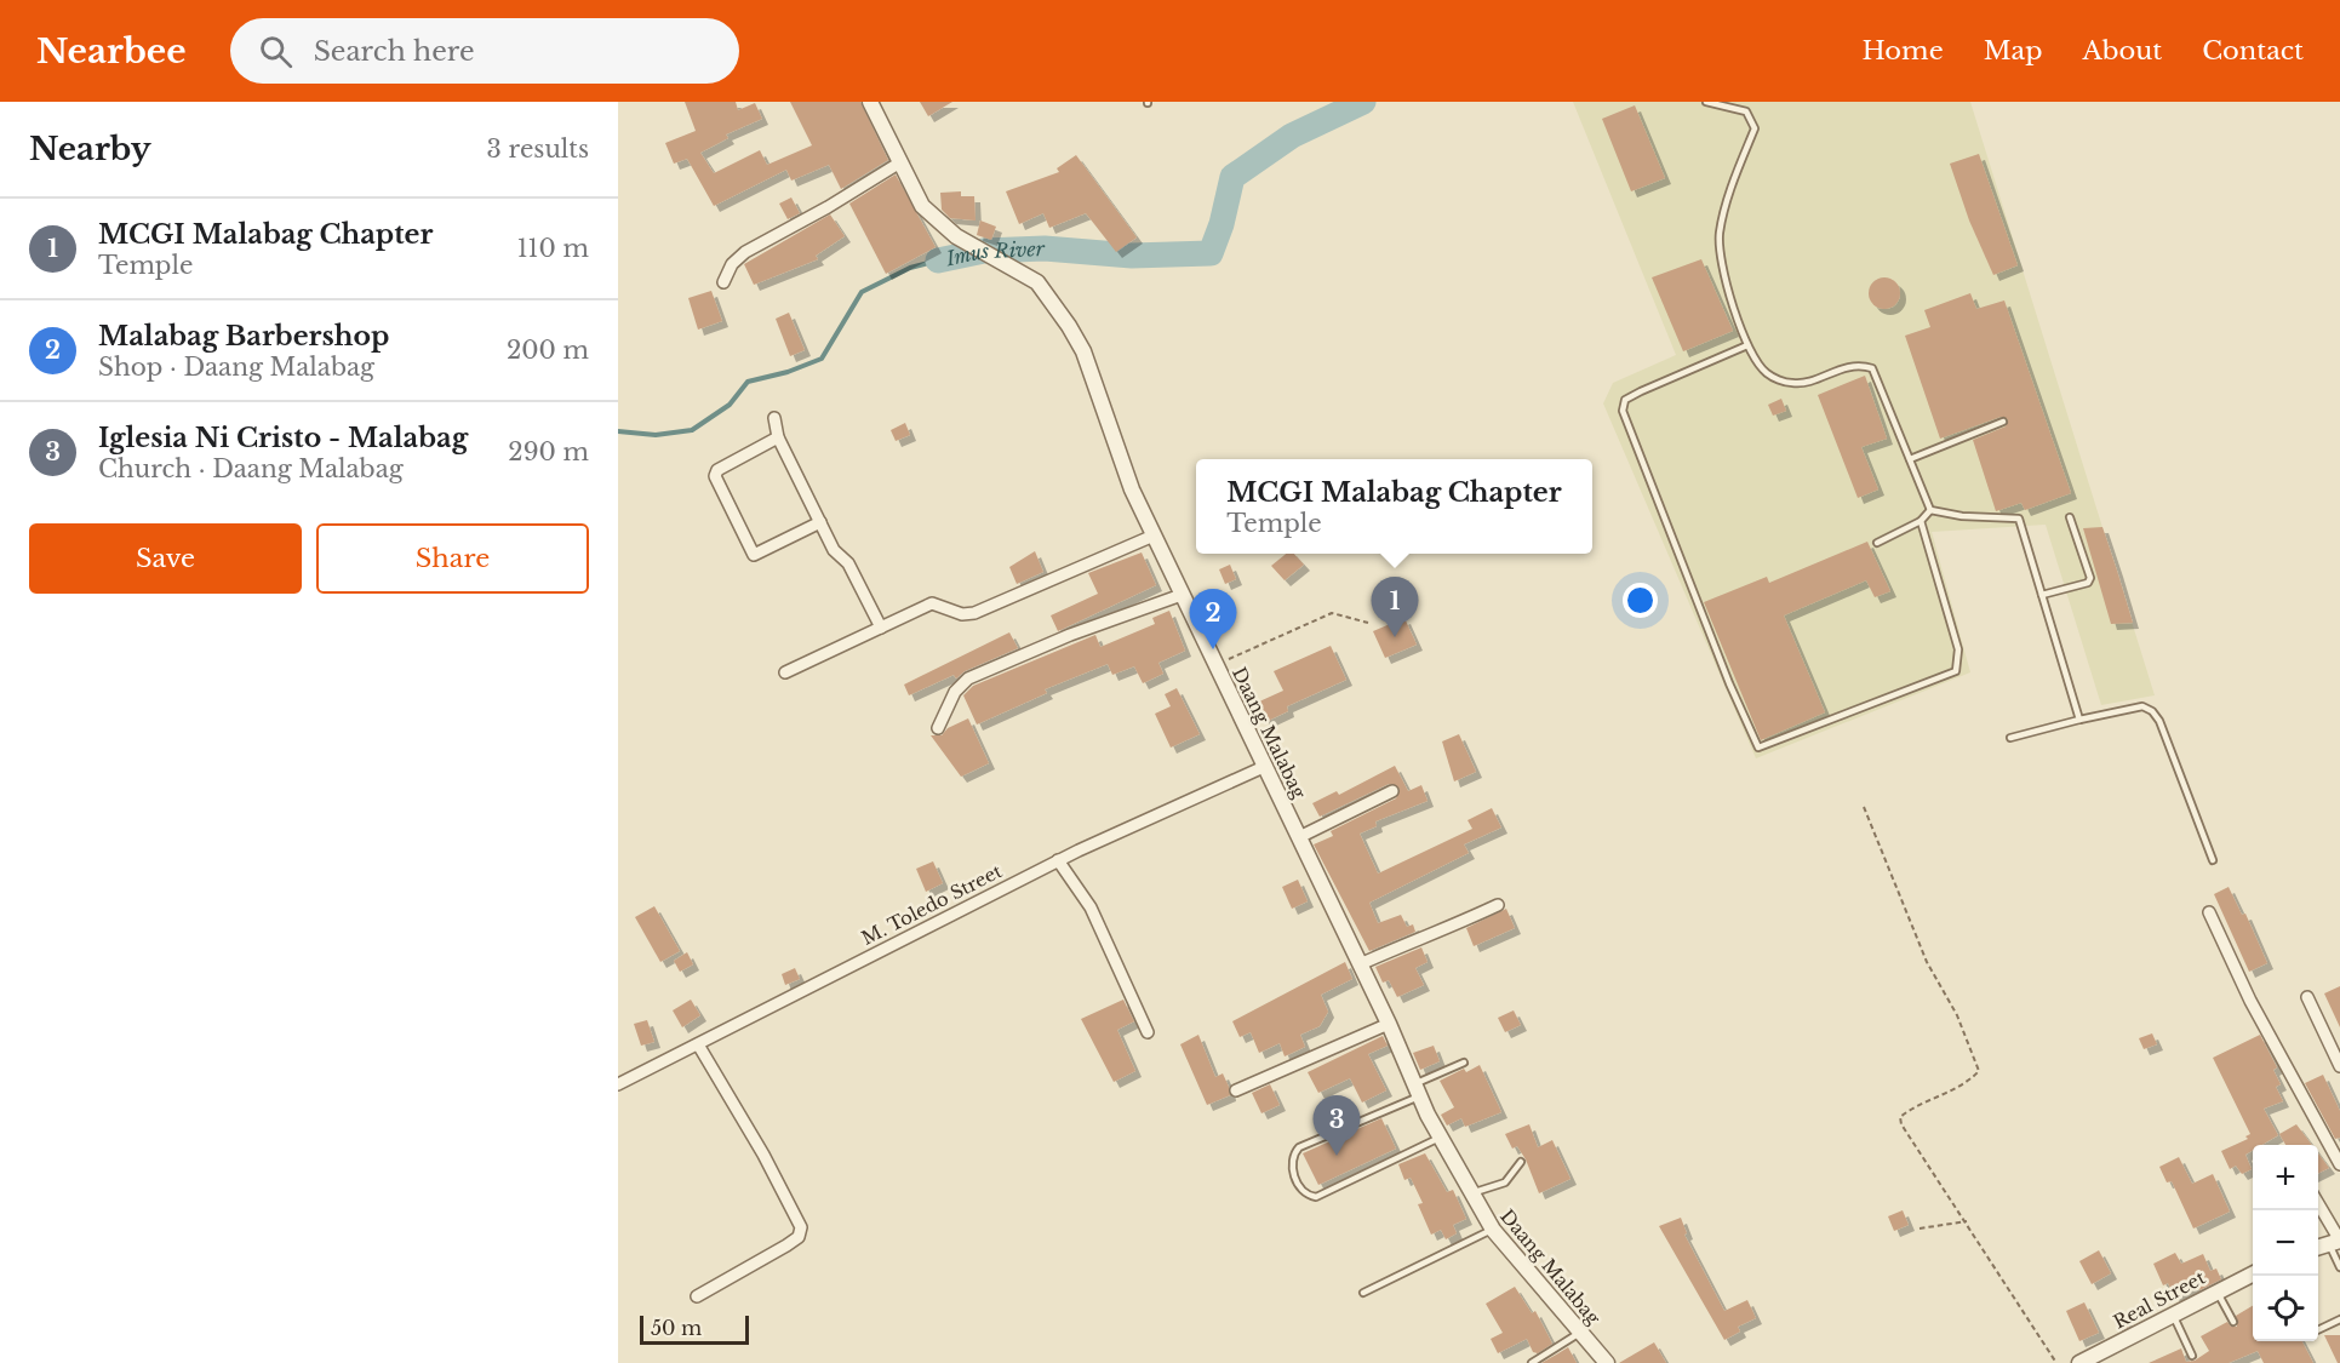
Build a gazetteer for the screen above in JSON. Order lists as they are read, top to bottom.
{
  "streets": {
    "street": ["Daang Malabag", "M. Toledo Street", "Real Street"]
  },
  "crossings": [
    ["Daang Malabag", "M. Toledo Street"]
  ],
  "water": ["Imus River"],
  "scale_bar": "50 m",
  "page": {
    "header": "Nearbee",
    "search": "Search here",
    "nav": [
      "Home",
      "Map",
      "About",
      "Contact"
    ],
    "heading": ["Nearby", "3 results"],
    "list": [
      {
        "mark": "1",
        "name": "MCGI Malabag Chapter",
        "note": "Temple",
        "value": "110 m"
      },
      {
        "mark": "2",
        "name": "Malabag Barbershop",
        "note": "Shop · Daang Malabag",
        "value": "200 m"
      },
      {
        "mark": "3",
        "name": "Iglesia Ni Cristo - Malabag",
        "note": "Church · Daang Malabag",
        "value": "290 m"
      }
    ],
    "popup": ["MCGI Malabag Chapter", "Temple"],
    "buttons": ["Save", "Share"],
    "pins": ["1", "2", "3"],
    "map_buttons": ["+", "−"],
    "scale": "50 m"
  }
}
